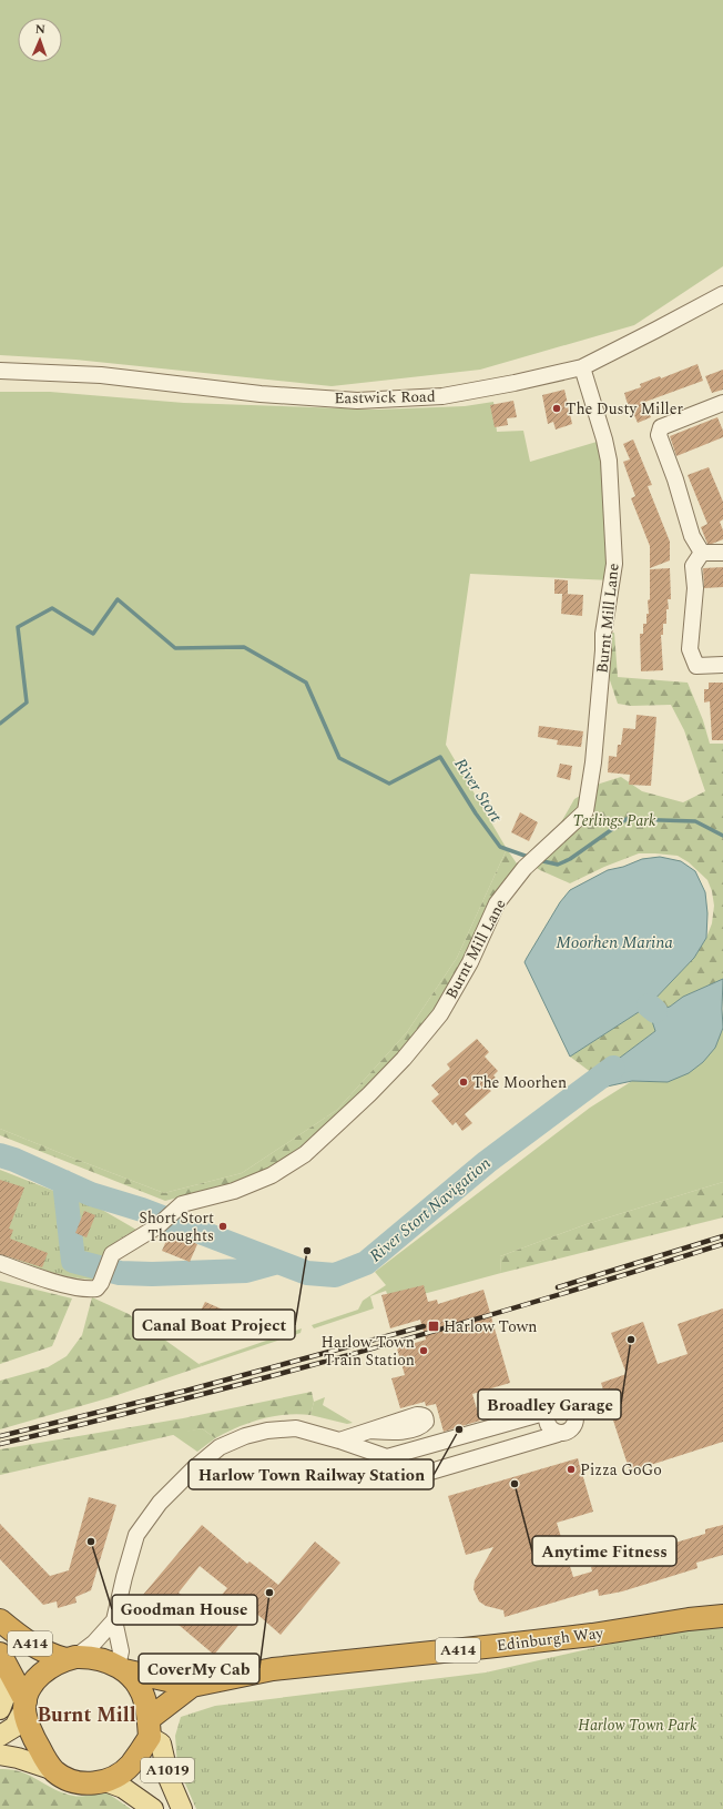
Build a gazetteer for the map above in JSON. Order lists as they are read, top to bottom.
{
  "streets": {
    "highway": ["Edinburgh Way", "A414"],
    "main road": ["A1019"],
    "street": ["Eastwick Road", "Burnt Mill Lane"]
  },
  "crossings": [
    ["Eastwick Road", "Burnt Mill Lane"],
    ["Edinburgh Way", "A414"],
    ["Edinburgh Way", "A1019"],
    ["A414", "A1019"]
  ],
  "districts": ["Burnt Mill"],
  "water": ["River Stort", "Moorhen Marina", "River Stort Navigation"],
  "parks": ["Terlings Park", "Harlow Town Park"],
  "places": {
    "other": [
      "The Dusty Miller",
      "The Moorhen",
      "Short Stort Thoughts",
      "Canal Boat Project",
      "Broadley Garage",
      "Harlow Town Train Station",
      "Harlow Town Railway Station",
      "Pizza GoGo",
      "Anytime Fitness",
      "Goodman House",
      "CoverMy Cab"
    ],
    "transit": ["Harlow Town"]
  },
  "north": "top"
}
